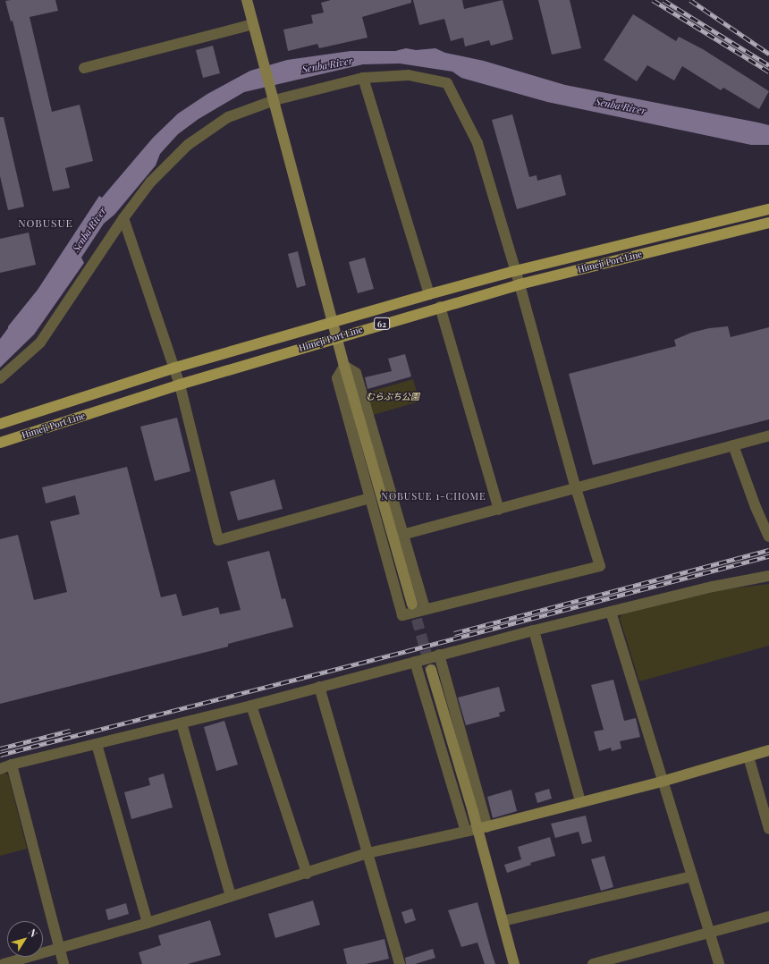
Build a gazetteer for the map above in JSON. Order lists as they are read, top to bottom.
{
  "streets": {
    "main road": ["Himeji Port Line", "62"]
  },
  "districts": ["NOBUSUE", "NOBUSUE 1-CHOME"],
  "water": ["Senba River"],
  "parks": ["むらぶち公園"],
  "north": "top right"
}
